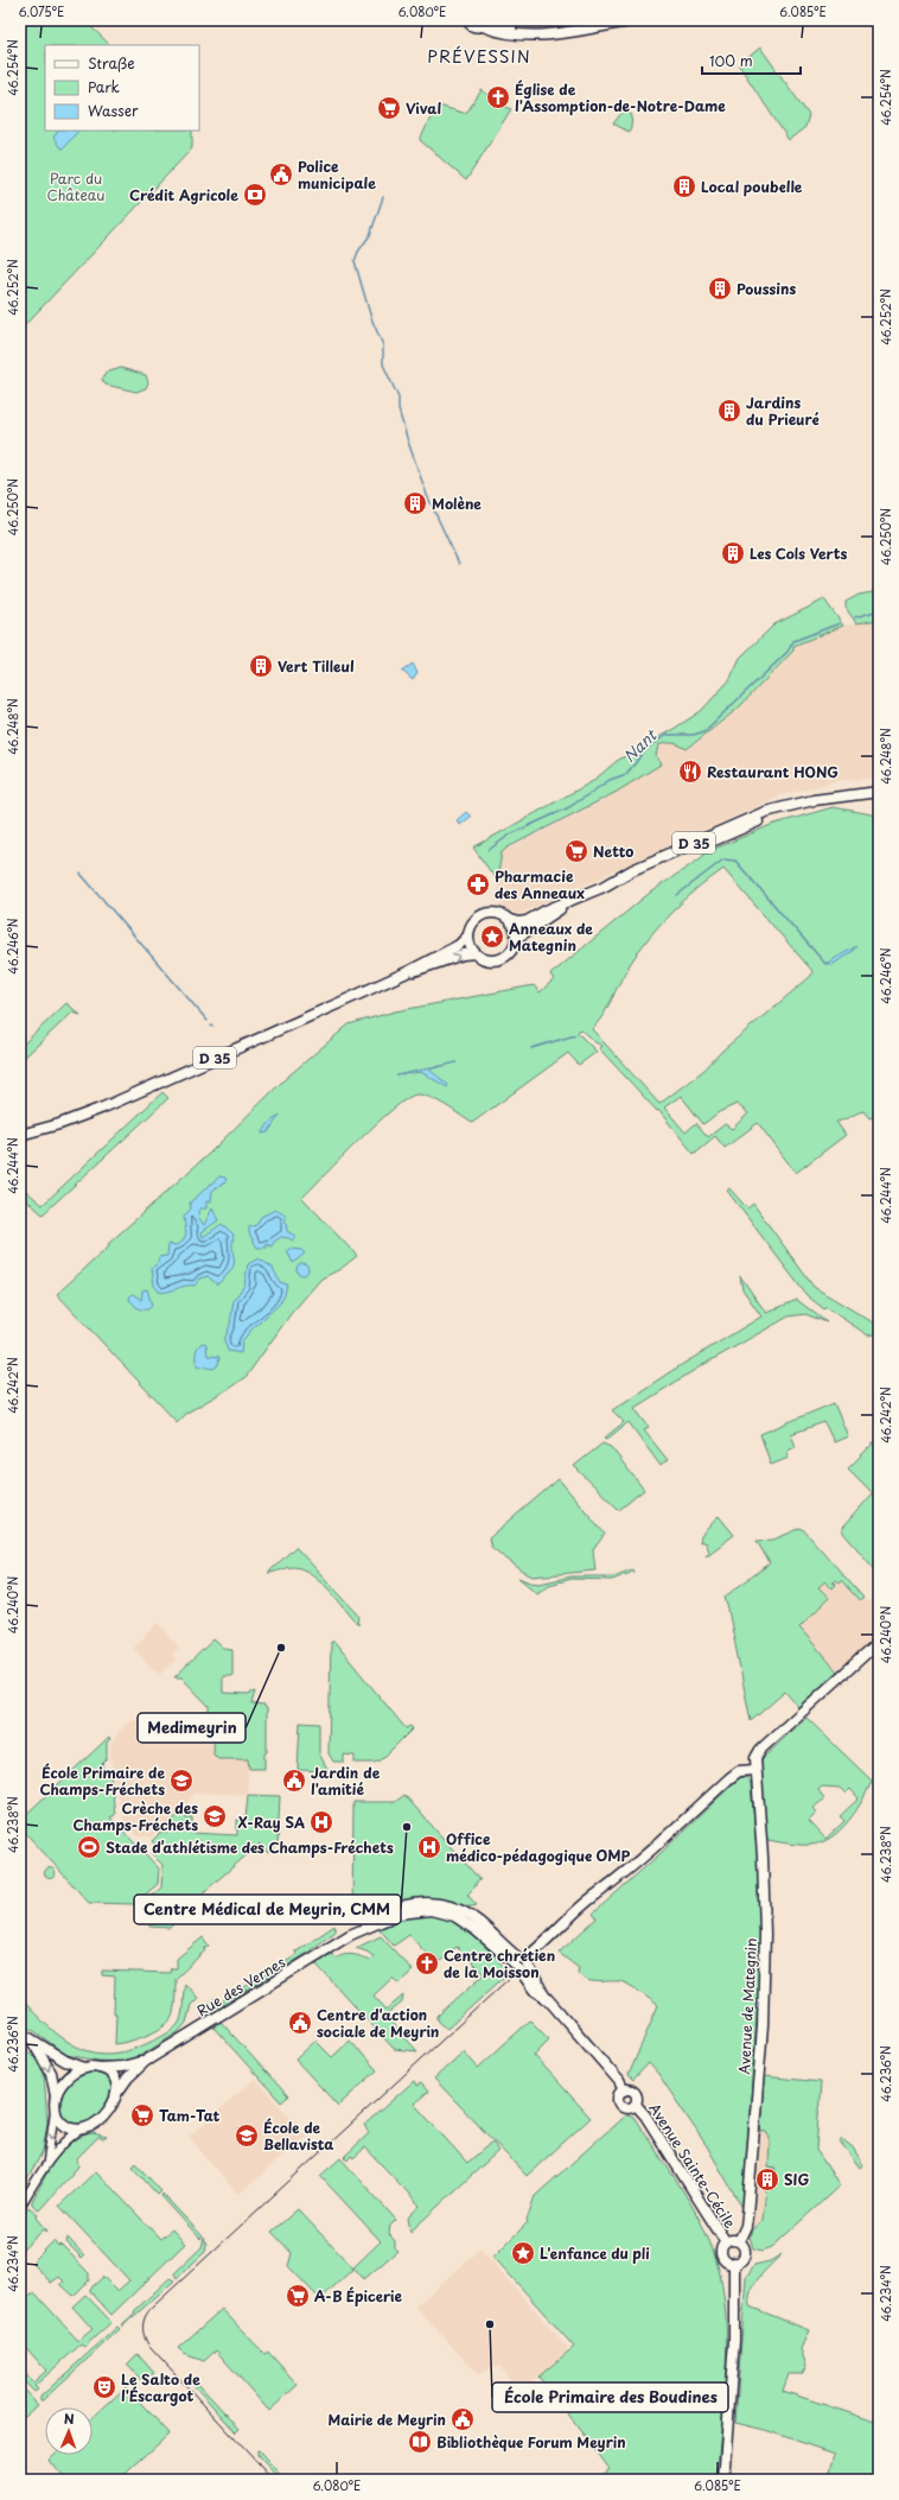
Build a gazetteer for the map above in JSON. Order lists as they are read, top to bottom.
{
  "streets": {
    "main road": [
      "D 35",
      "Rue des Vernes",
      "Avenue de Mategnin",
      "Avenue Sainte-Cécile"
    ]
  },
  "crossings": [
    ["Rue des Vernes", "Avenue Sainte-Cécile"],
    ["Avenue de Mategnin", "Avenue Sainte-Cécile"]
  ],
  "districts": ["PRÉVESSIN"],
  "water": ["Nant"],
  "parks": ["Parc du Château"],
  "places": {
    "church": ["Église de l'Assomption-de-Notre-Dame", "Centre chrétien de la Moisson"],
    "supermarket": [
      "Vival",
      "Netto",
      "Tam-Tat",
      "A-B Épicerie"
    ],
    "public building": [
      "Police municipale",
      "Jardin de l'amitié",
      "Centre d'action sociale de Meyrin",
      "Mairie de Meyrin"
    ],
    "building": [
      "Local poubelle",
      "Poussins",
      "Jardins du Prieuré",
      "Molène",
      "Les Cols Verts",
      "Vert Tilleul",
      "SIG"
    ],
    "bank": ["Crédit Agricole"],
    "restaurant": ["Restaurant HONG"],
    "pharmacy": ["Pharmacie des Anneaux"],
    "place": ["Anneaux de Mategnin", "L'enfance du pli"],
    "other": ["Medimeyrin", "Centre Médical de Meyrin, CMM", "École Primaire des Boudines"],
    "school or university": ["École Primaire de Champs-Fréchets", "Crèche des Champs-Fréchets", "École de Bellavista"],
    "hospital": ["X-Ray SA", "Office médico-pédagogique OMP"],
    "sports": ["Stade d’athlétisme des Champs-Fréchets"],
    "theatre": ["Le Salto de l'Éscargot"],
    "library": ["Bibliothèque Forum Meyrin"]
  },
  "legend": ["Straße", "Park", "Wasser"],
  "scale_bar": "100 m",
  "north": "top",
  "coordinates": [
    "6.075°E",
    "6.080°E",
    "6.085°E",
    "46.254°N",
    "46.252°N",
    "46.250°N",
    "46.248°N",
    "46.246°N",
    "46.244°N",
    "46.242°N",
    "46.240°N",
    "46.238°N",
    "46.236°N",
    "46.234°N"
  ]
}
